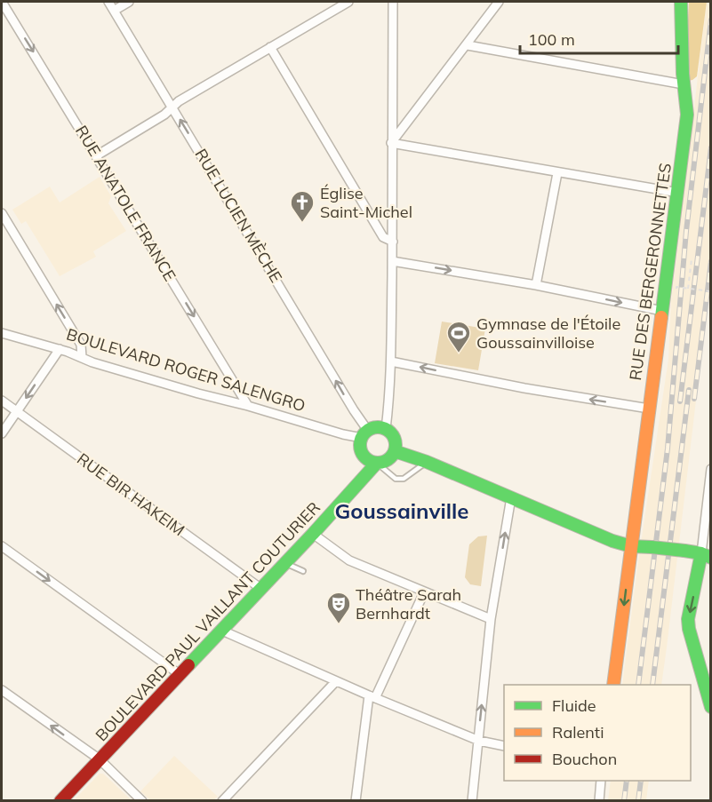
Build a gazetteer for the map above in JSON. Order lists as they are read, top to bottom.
{
  "streets": {
    "street": [
      "RUE ANATOLE FRANCE",
      "RUE LUCIEN MÈCHE",
      "RUE DES BERGERONNETTES",
      "BOULEVARD ROGER SALENGRO",
      "RUE BIR HAKEIM",
      "BOULEVARD PAUL VAILLANT COUTURIER"
    ]
  },
  "crossings": [
    ["RUE ANATOLE FRANCE", "BOULEVARD ROGER SALENGRO"],
    ["RUE LUCIEN MÈCHE", "BOULEVARD ROGER SALENGRO"],
    ["RUE LUCIEN MÈCHE", "BOULEVARD PAUL VAILLANT COUTURIER"],
    ["BOULEVARD ROGER SALENGRO", "BOULEVARD PAUL VAILLANT COUTURIER"],
    ["RUE BIR HAKEIM", "BOULEVARD PAUL VAILLANT COUTURIER"]
  ],
  "one_way": ["RUE ANATOLE FRANCE", "RUE LUCIEN MÈCHE"],
  "districts": ["Goussainville"],
  "places": {
    "church": ["Église Saint-Michel"],
    "sports": ["Gymnase de l'Étoile Goussainvilloise"],
    "theatre": ["Théâtre Sarah Bernhardt"]
  },
  "legend": ["Fluide", "Ralenti", "Bouchon"],
  "scale_bar": "100 m"
}
